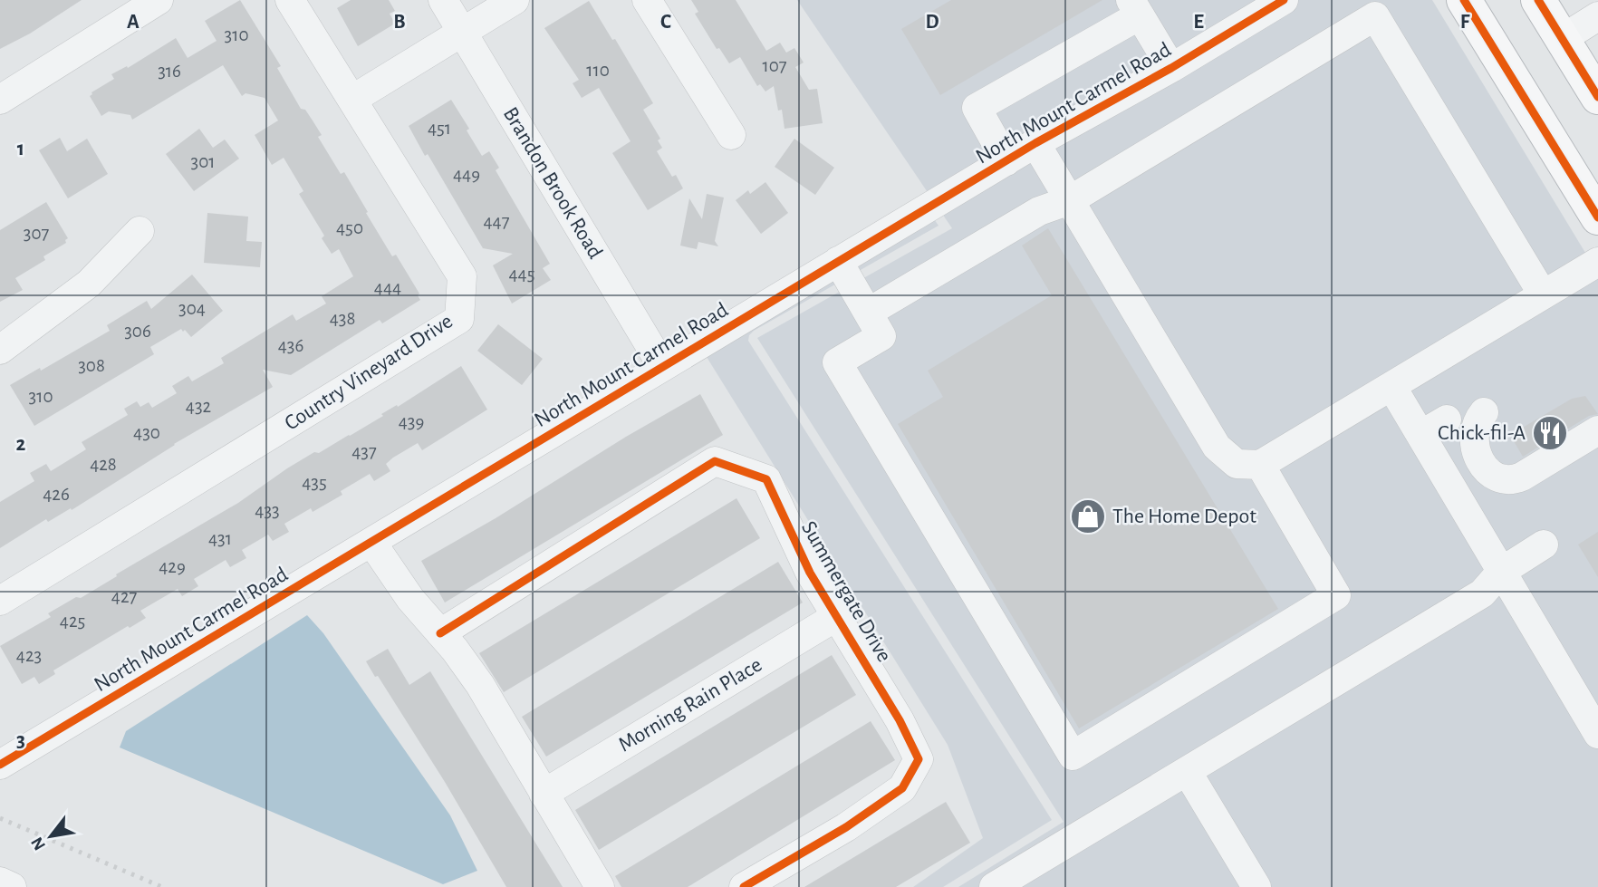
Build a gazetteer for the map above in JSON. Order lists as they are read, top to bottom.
{
  "streets": {
    "street": [
      "North Mount Carmel Road",
      "Brandon Brook Road",
      "Country Vineyard Drive",
      "Summergate Drive",
      "Morning Rain Place"
    ]
  },
  "crossings": [
    ["North Mount Carmel Road", "Brandon Brook Road"],
    ["Summergate Drive", "Morning Rain Place"]
  ],
  "places": {
    "restaurant": ["Chick-fil-A"],
    "shop": ["The Home Depot"]
  },
  "house_numbers": [
    "310",
    "107",
    "110",
    "316",
    "451",
    "301",
    "449",
    "447",
    "450",
    "307",
    "445",
    "444",
    "304",
    "438",
    "306",
    "436",
    "308",
    "310",
    "432",
    "439",
    "430",
    "437",
    "428",
    "435",
    "426",
    "433",
    "431",
    "429",
    "427",
    "425",
    "423"
  ],
  "north": "bottom left",
  "grid": {
    "columns": [
      "A",
      "B",
      "C",
      "D",
      "E",
      "F"
    ],
    "rows": ["1", "2", "3"]
  }
}
